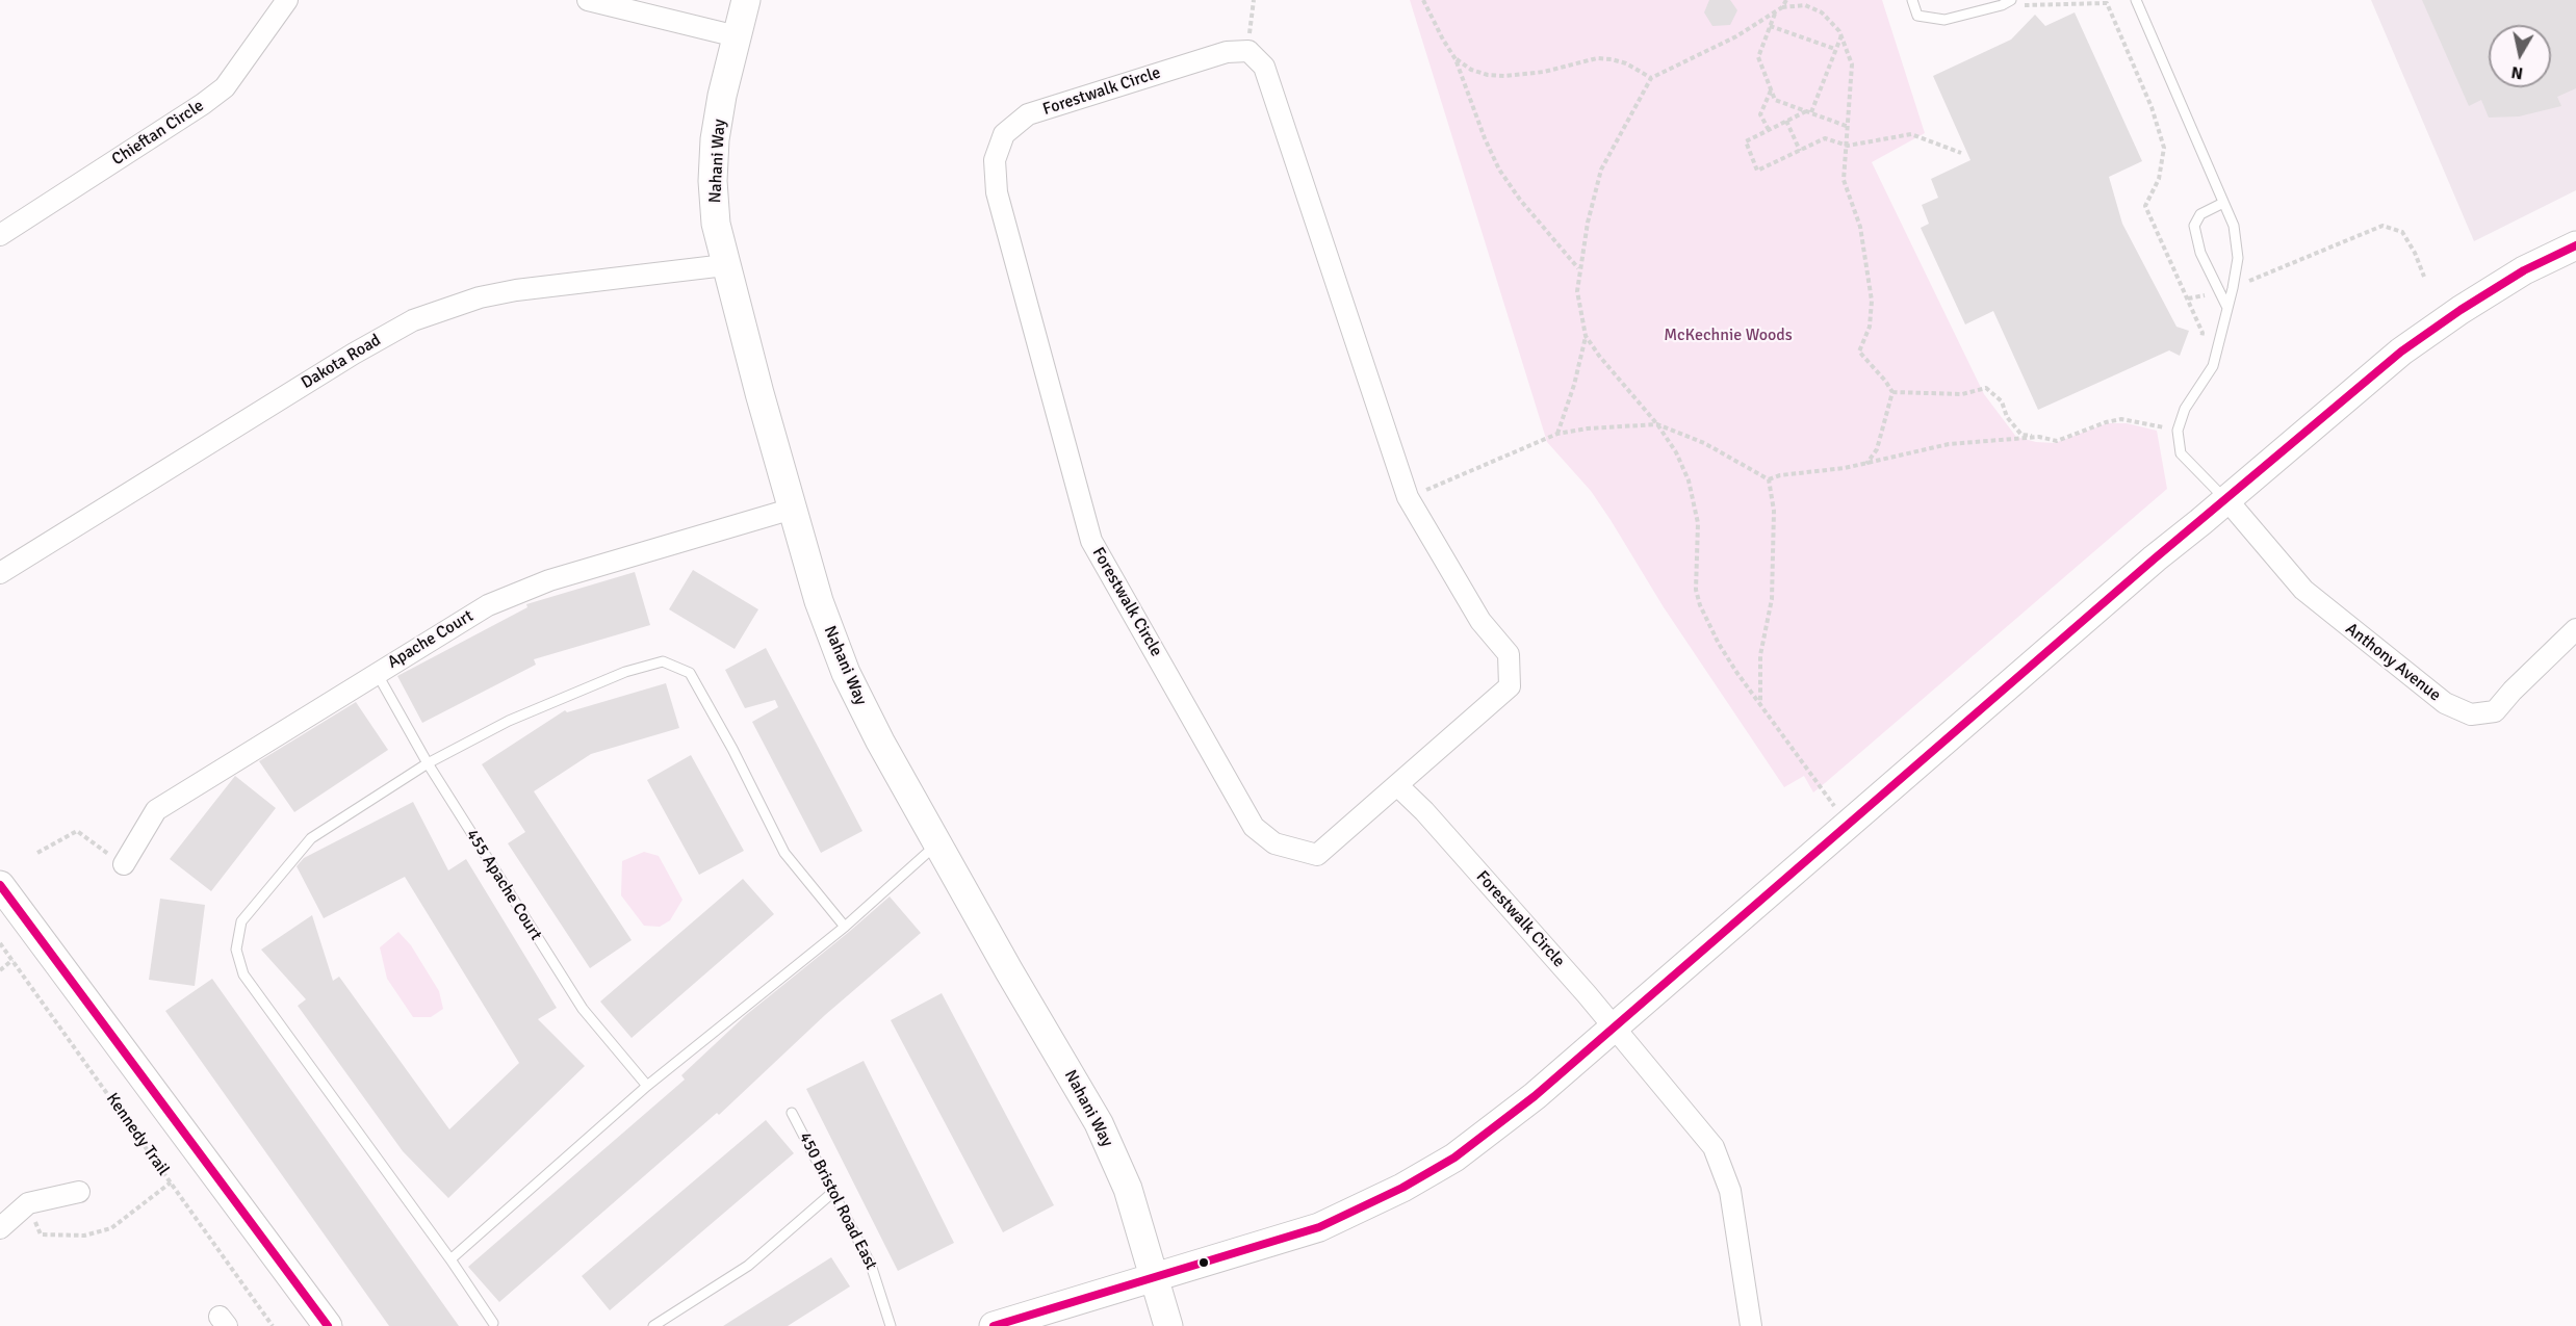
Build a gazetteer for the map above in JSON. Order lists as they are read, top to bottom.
{
  "streets": {
    "street": [
      "Forestwalk Circle",
      "Chieftan Circle",
      "Nahani Way",
      "Dakota Road",
      "Apache Court",
      "Anthony Avenue"
    ],
    "lane": ["455 Apache Court", "450 Bristol Road East"],
    "path": ["Kennedy Trail"]
  },
  "crossings": [
    ["Nahani Way", "Dakota Road"],
    ["Nahani Way", "Apache Court"],
    ["Apache Court", "455 Apache Court"]
  ],
  "parks": ["McKechnie Woods"],
  "north": "bottom"
}
